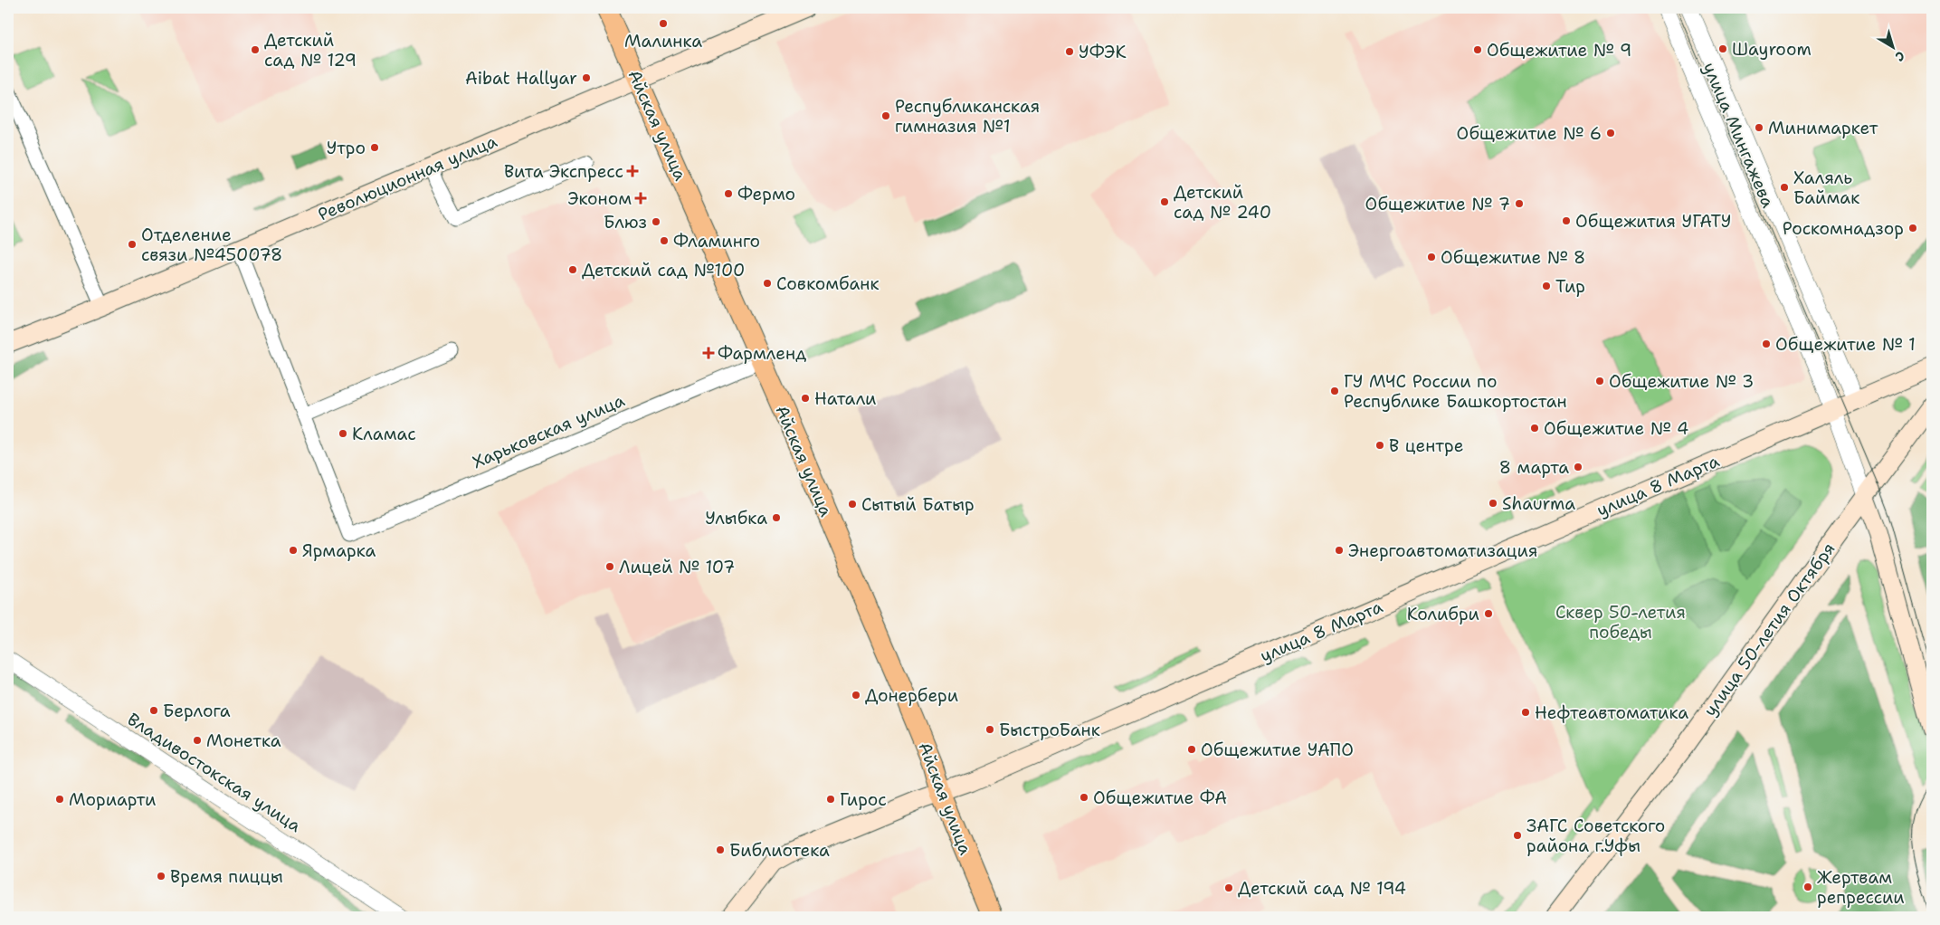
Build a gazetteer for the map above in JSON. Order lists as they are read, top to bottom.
{
  "streets": {
    "main road": [
      "Айская улица",
      "Революционная улица",
      "улица 8 Марта",
      "улица 50-летия Октября"
    ],
    "street": ["улица Мингажева", "Харьковская улица", "Владивостокская улица"]
  },
  "crossings": [
    ["Айская улица", "Революционная улица"],
    ["Айская улица", "Харьковская улица"],
    ["Айская улица", "улица 8 Марта"],
    ["улица Мингажева", "улица 8 Марта"],
    ["улица Мингажева", "улица 50-летия Октября"]
  ],
  "parks": ["Сквер 50-летия победы"],
  "places": {
    "other": [
      "Малинка",
      "Шауroom",
      "Детский сад № 129",
      "Общежитие № 9",
      "УФЭК",
      "Aibat Hallyar",
      "Республиканская гимназия №1",
      "Минимаркет",
      "Общежитие № 6",
      "Утро",
      "Халяль Баймак",
      "Фермо",
      "Детский сад № 240",
      "Общежитие № 7",
      "Общежития УГАТУ",
      "Блюз",
      "Роскомнадзор",
      "Фламинго",
      "Отделение связи №450078",
      "Общежитие № 8",
      "Детский сад №100",
      "Совкомбанк",
      "Тир",
      "Общежитие № 1",
      "Общежитие № 3",
      "ГУ МЧС России по Республике Башкортостан",
      "Натали",
      "Общежитие № 4",
      "Кламас",
      "В центре",
      "8 марта",
      "Shaurma",
      "Сытый Батыр",
      "Улыбка",
      "Ярмарка",
      "Энергоавтоматизация",
      "Лицей № 107",
      "Колибри",
      "Донербери",
      "Берлога",
      "Нефтеавтоматика",
      "БыстроБанк",
      "Монетка",
      "Общежитие УАПО",
      "Общежитие ФА",
      "Мориарти",
      "Гирос",
      "ЗАГС Советского района г.Уфы",
      "Библиотека",
      "Время пиццы",
      "Жертвам репрессии",
      "Детский сад № 194"
    ],
    "health": ["Вита Экспресс", "Эконом", "Фармленд"]
  },
  "north": "bottom right"
}
